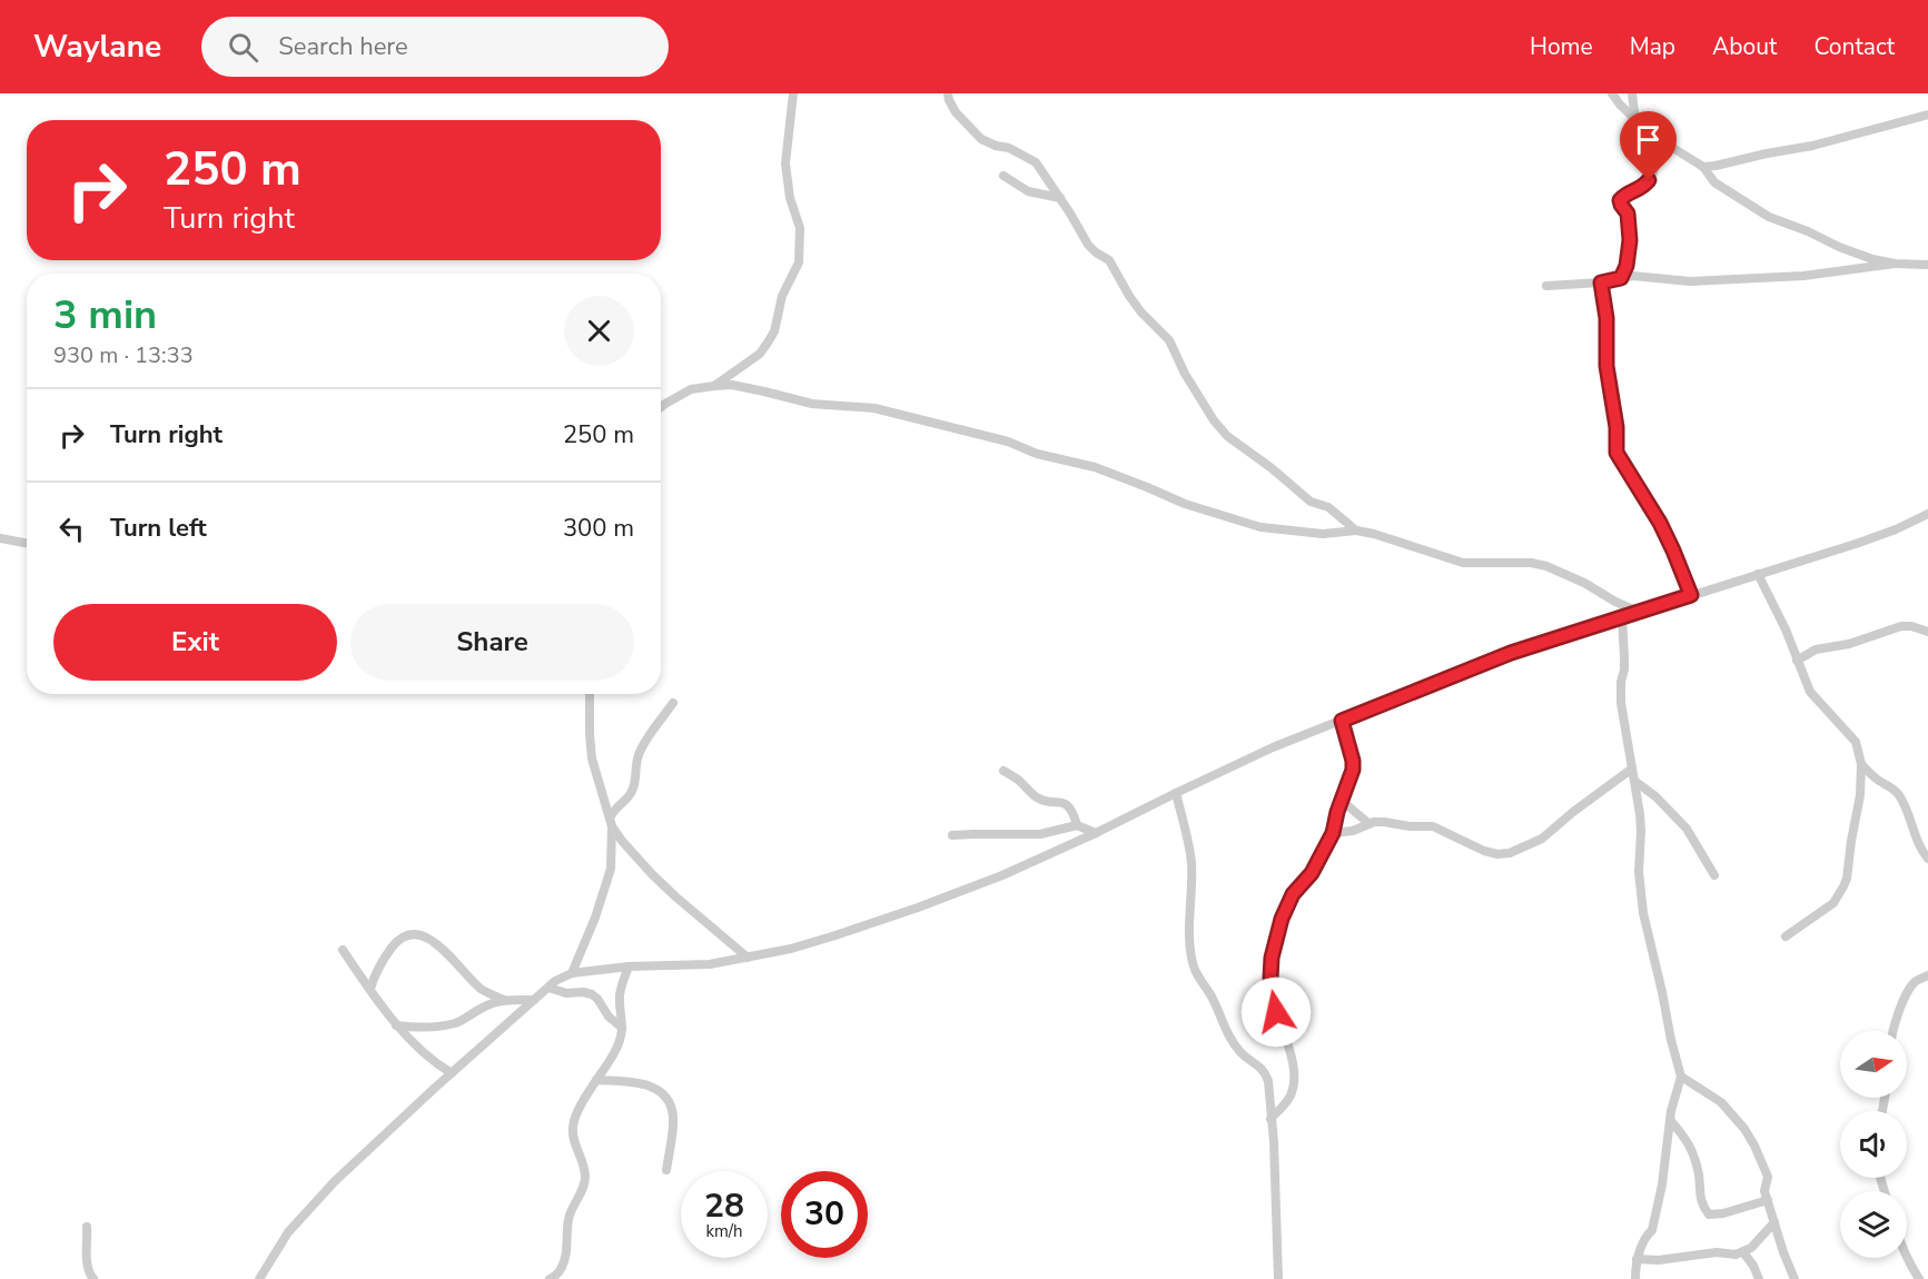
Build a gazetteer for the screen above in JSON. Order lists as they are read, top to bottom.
{
  "north": "right",
  "page": {
    "header": "Waylane",
    "search": "Search here",
    "nav": [
      "Home",
      "Map",
      "About",
      "Contact"
    ],
    "turn": ["250 m", "Turn right"],
    "heading": ["3 min", "930 m · 13:33"],
    "list": [
      {
        "name": "Turn right",
        "value": "250 m"
      },
      {
        "name": "Turn left",
        "value": "300 m"
      }
    ],
    "buttons": ["Exit", "Share"],
    "speed": "28 km/h",
    "limit": "30"
  }
}
